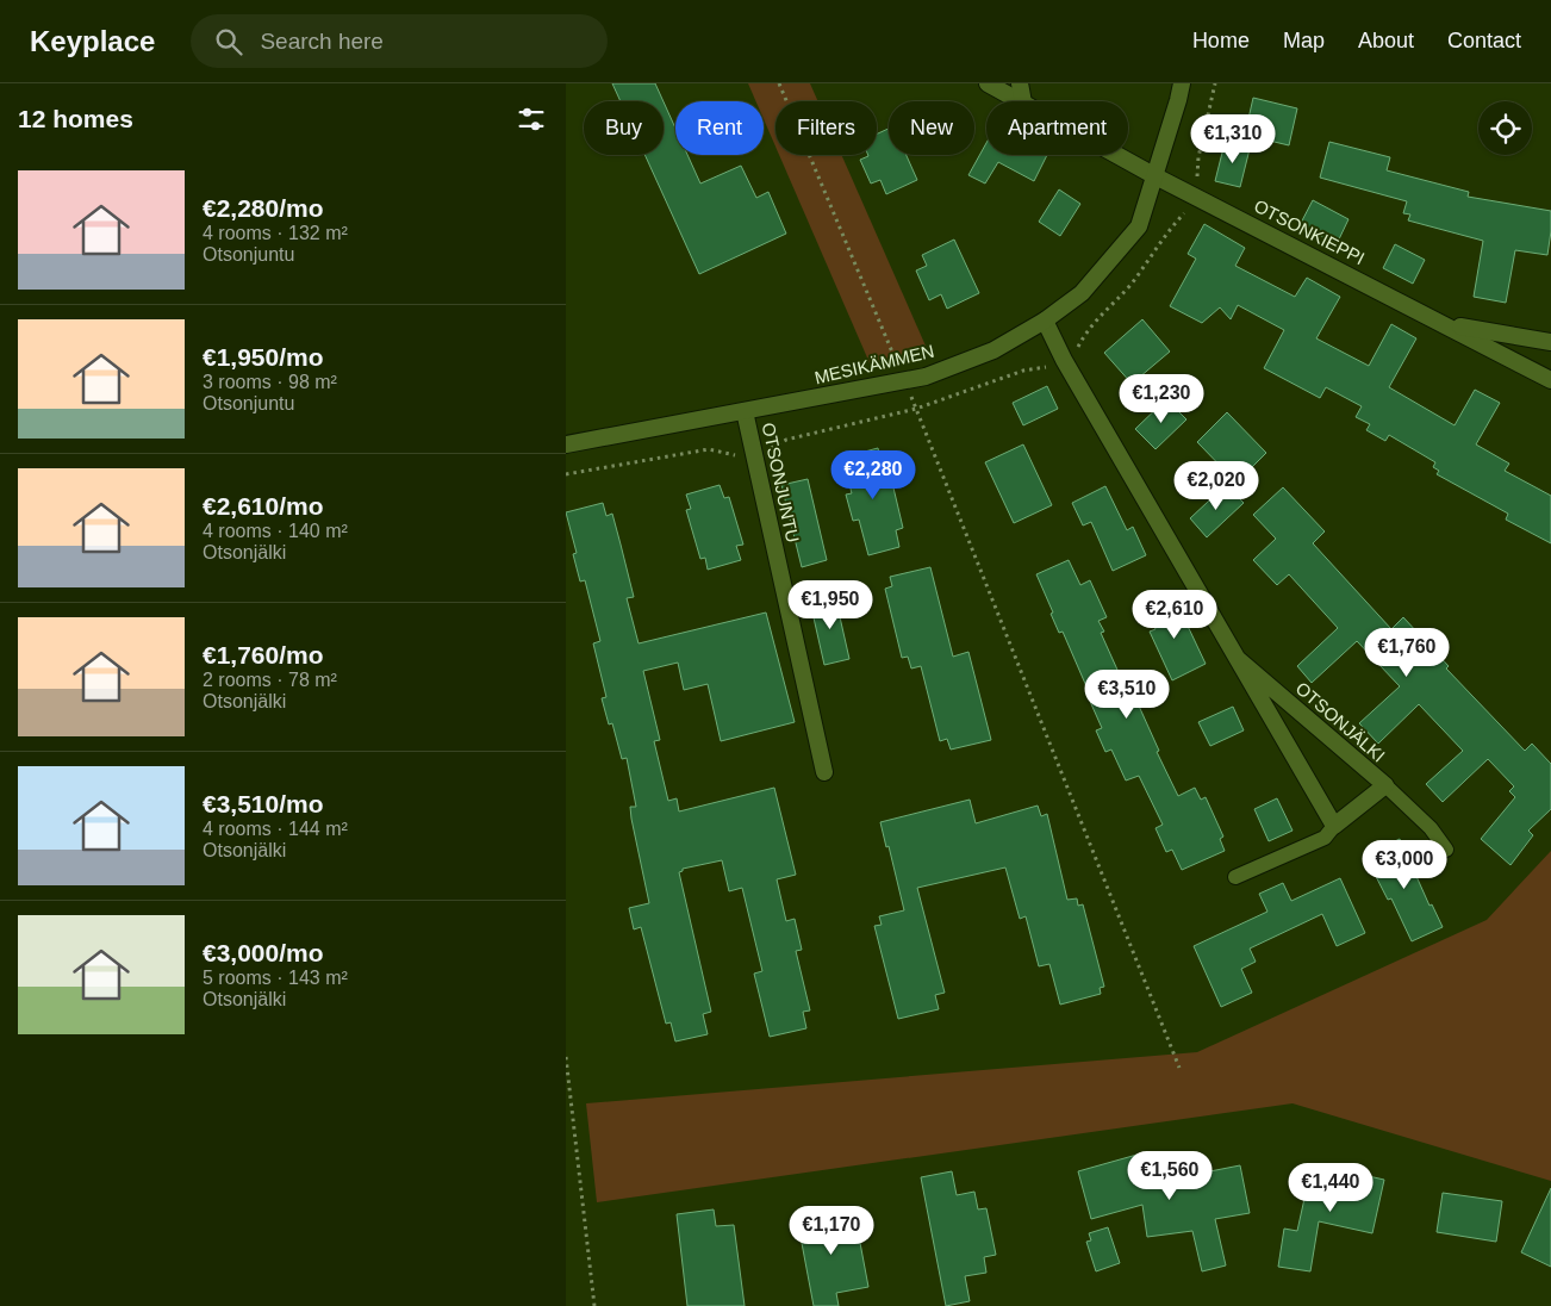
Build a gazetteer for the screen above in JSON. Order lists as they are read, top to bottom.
{
  "streets": {
    "street": [
      "OTSONKIEPPI",
      "MESIKÄMMEN",
      "OTSONJUNTU",
      "OTSONJÄLKI"
    ]
  },
  "crossings": [
    ["OTSONKIEPPI", "MESIKÄMMEN"],
    ["MESIKÄMMEN", "OTSONJUNTU"],
    ["MESIKÄMMEN", "OTSONJÄLKI"]
  ],
  "page": {
    "header": "Keyplace",
    "search": "Search here",
    "nav": [
      "Home",
      "Map",
      "About",
      "Contact"
    ],
    "heading": "12 homes",
    "chip": [
      "Buy",
      "Rent",
      "Filters",
      "New",
      "Apartment"
    ],
    "price": [
      "€1,310",
      "€1,230",
      "€2,280",
      "€2,020",
      "€1,950",
      "€2,610",
      "€1,760",
      "€3,510",
      "€3,000",
      "€1,560",
      "€1,440",
      "€1,170"
    ],
    "list": [
      {
        "name": "€2,280/mo",
        "note": "4 rooms · 132 m² · Otsonjuntu"
      },
      {
        "name": "€1,950/mo",
        "note": "3 rooms · 98 m² · Otsonjuntu"
      },
      {
        "name": "€2,610/mo",
        "note": "4 rooms · 140 m² · Otsonjälki"
      },
      {
        "name": "€1,760/mo",
        "note": "2 rooms · 78 m² · Otsonjälki"
      },
      {
        "name": "€3,510/mo",
        "note": "4 rooms · 144 m² · Otsonjälki"
      },
      {
        "name": "€3,000/mo",
        "note": "5 rooms · 143 m² · Otsonjälki"
      }
    ]
  }
}
